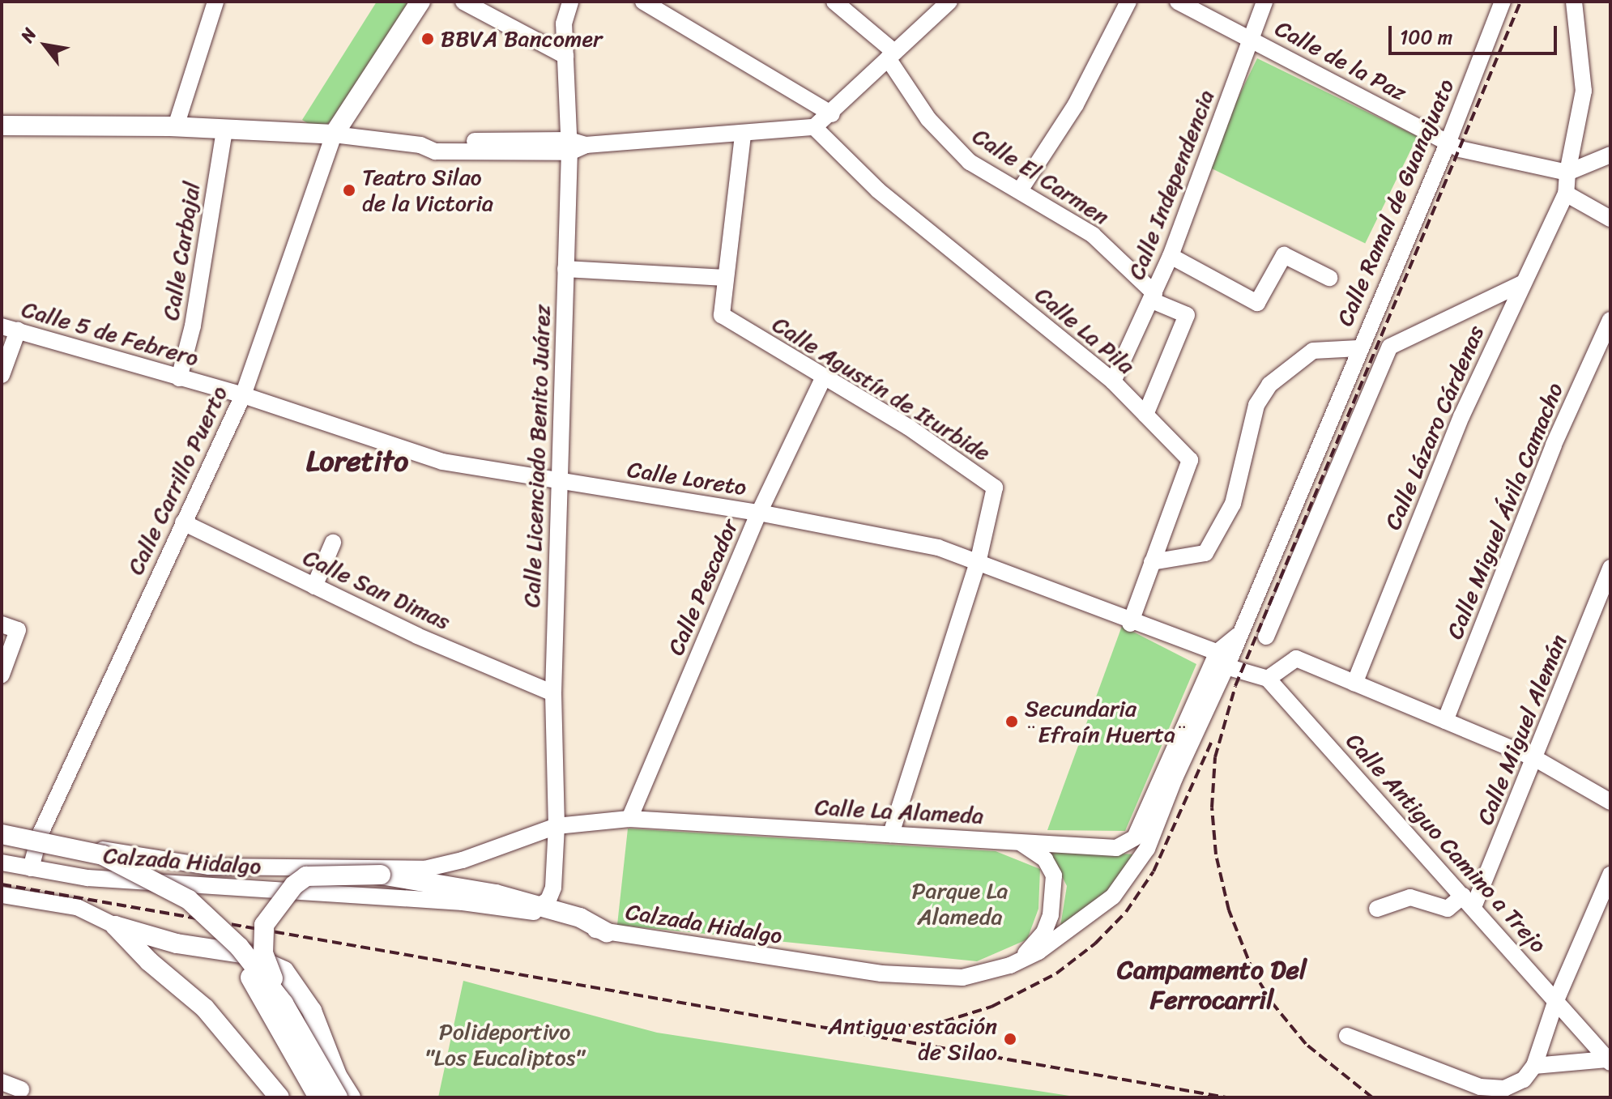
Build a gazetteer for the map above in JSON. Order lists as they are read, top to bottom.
{
  "streets": {
    "street": [
      "Calle de la Paz",
      "Calle El Carmen",
      "Calle Independencia",
      "Calle Ramal de Guanajuato",
      "Calle Carbajal",
      "Calle La Pila",
      "Calle 5 de Febrero",
      "Calle Agustín de Iturbide",
      "Calle Lázaro Cárdenas",
      "Calle Licenciado Benito Juárez",
      "Calle Loreto",
      "Calle Carrillo Puerto",
      "Calle Miguel Ávila Camacho",
      "Calle Pescador",
      "Calle San Dimas",
      "Calle Miguel Alemán",
      "Calle La Alameda",
      "Calle Antiguo Camino a Trejo",
      "Calzada Hidalgo"
    ]
  },
  "crossings": [
    ["Calle de la Paz", "Calle Independencia"],
    ["Calle de la Paz", "Calle Ramal de Guanajuato"],
    ["Calle El Carmen", "Calle Independencia"],
    ["Calle Independencia", "Calle La Pila"],
    ["Calle Ramal de Guanajuato", "Calle La Pila"],
    ["Calle Ramal de Guanajuato", "Calle Loreto"],
    ["Calle Ramal de Guanajuato", "Calle Antiguo Camino a Trejo"],
    ["Calle Ramal de Guanajuato", "Calzada Hidalgo"],
    ["Calle Carbajal", "Calle 5 de Febrero"],
    ["Calle La Pila", "Calle Loreto"],
    ["Calle 5 de Febrero", "Calle Loreto"],
    ["Calle 5 de Febrero", "Calle Carrillo Puerto"],
    ["Calle Agustín de Iturbide", "Calle Loreto"],
    ["Calle Agustín de Iturbide", "Calle Pescador"],
    ["Calle Agustín de Iturbide", "Calle La Alameda"],
    ["Calle Licenciado Benito Juárez", "Calle Loreto"],
    ["Calle Licenciado Benito Juárez", "Calle San Dimas"],
    ["Calle Licenciado Benito Juárez", "Calle La Alameda"],
    ["Calle Loreto", "Calle Carrillo Puerto"],
    ["Calle Loreto", "Calle Pescador"],
    ["Calle Loreto", "Calle Antiguo Camino a Trejo"],
    ["Calle Loreto", "Calzada Hidalgo"],
    ["Calle Carrillo Puerto", "Calle San Dimas"],
    ["Calle Carrillo Puerto", "Calle La Alameda"],
    ["Calle Carrillo Puerto", "Calzada Hidalgo"],
    ["Calle Pescador", "Calle La Alameda"],
    ["Calle Miguel Alemán", "Calle Antiguo Camino a Trejo"],
    ["Calle La Alameda", "Calzada Hidalgo"],
    ["Calle Antiguo Camino a Trejo", "Calzada Hidalgo"]
  ],
  "districts": ["Loretito", "Campamento Del Ferrocarril"],
  "parks": ["Parque La Alameda", "Polideportivo \"Los Eucaliptos\""],
  "places": [
    "BBVA Bancomer",
    "Teatro Silao de la Victoria",
    "Secundaria ¨Efraín Huerta¨",
    "Antigua estación de Silao"
  ],
  "scale_bar": "100 m",
  "north": "top left"
}
